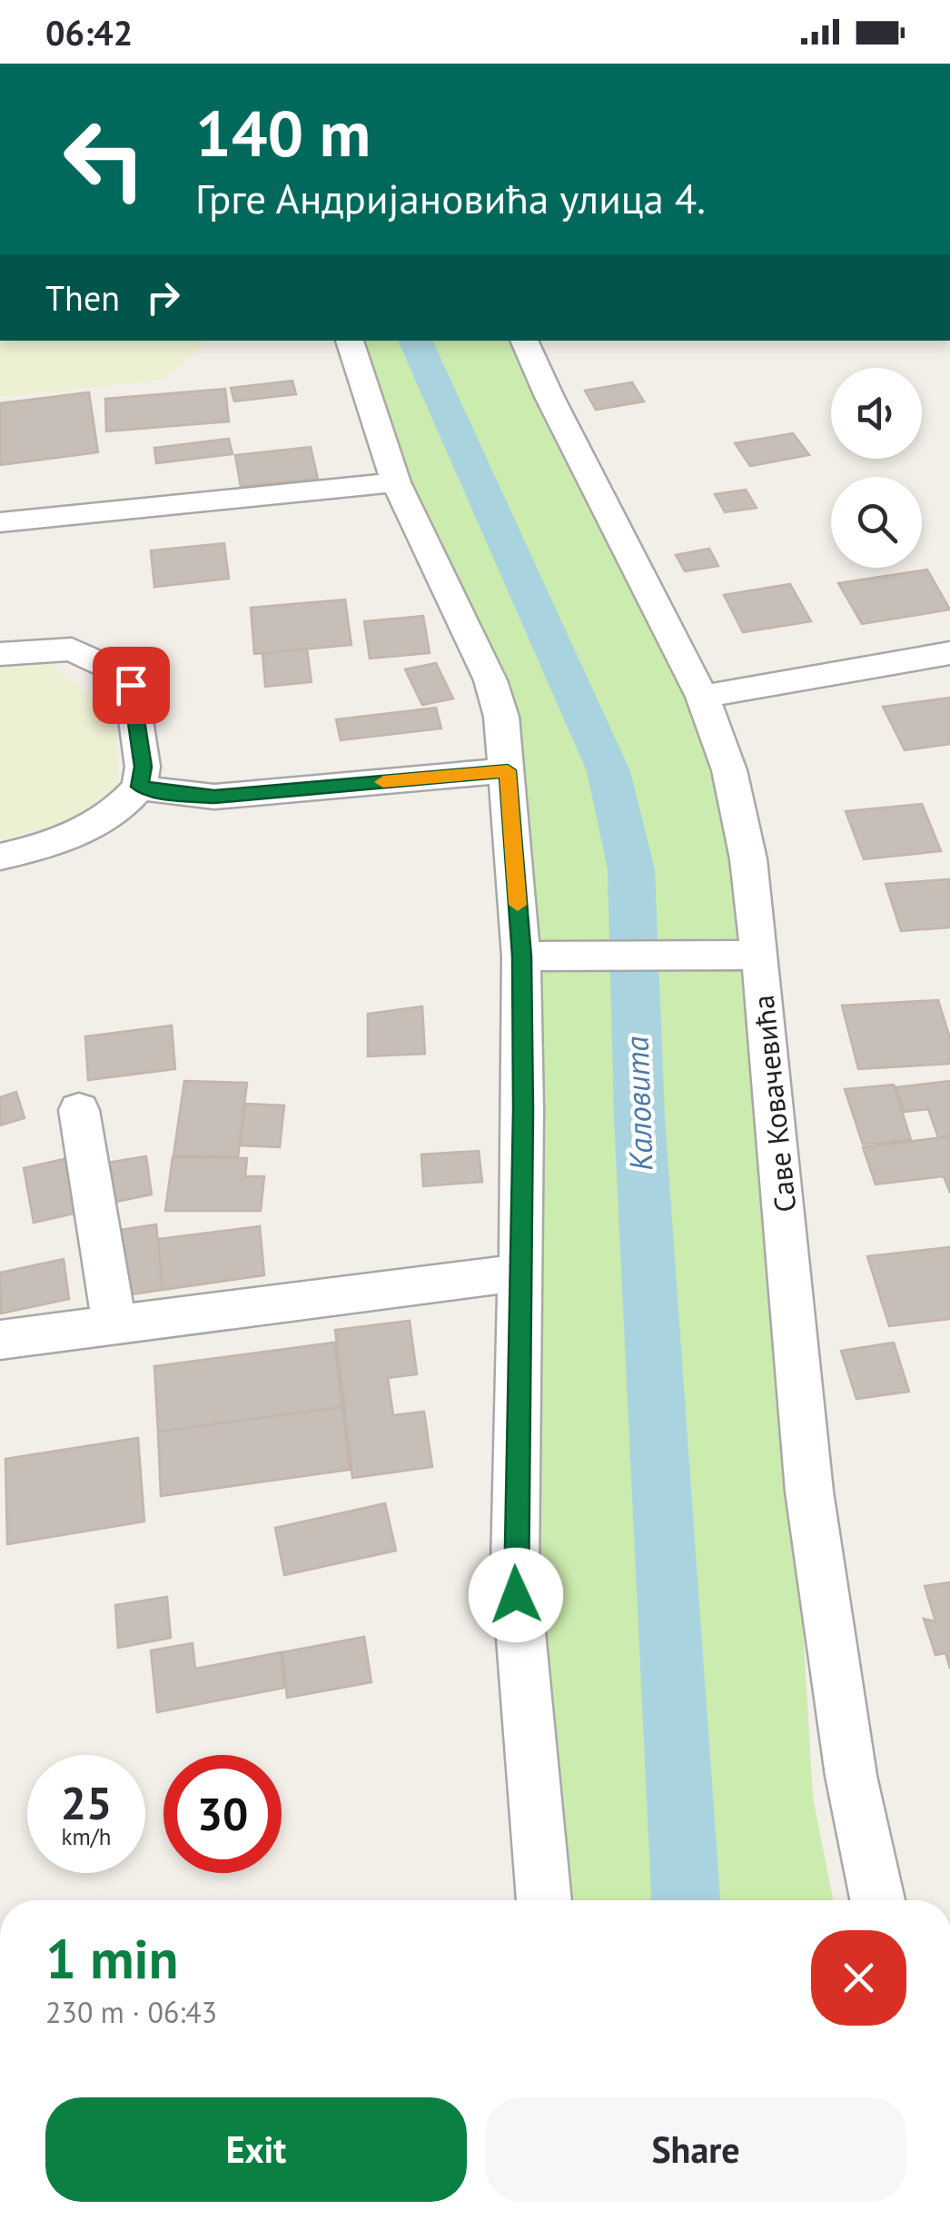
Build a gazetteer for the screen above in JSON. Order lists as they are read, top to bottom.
{
  "streets": {
    "street": ["Саве Ковачевића"]
  },
  "water": ["Каловита"],
  "page": {
    "status": "06:42",
    "turn": ["140 m", "Грге Андријановића улица 4."],
    "then": "Then",
    "speed": "25 km/h",
    "limit": "30",
    "heading": ["1 min", "230 m · 06:43"],
    "buttons": ["Exit", "Share"]
  }
}
